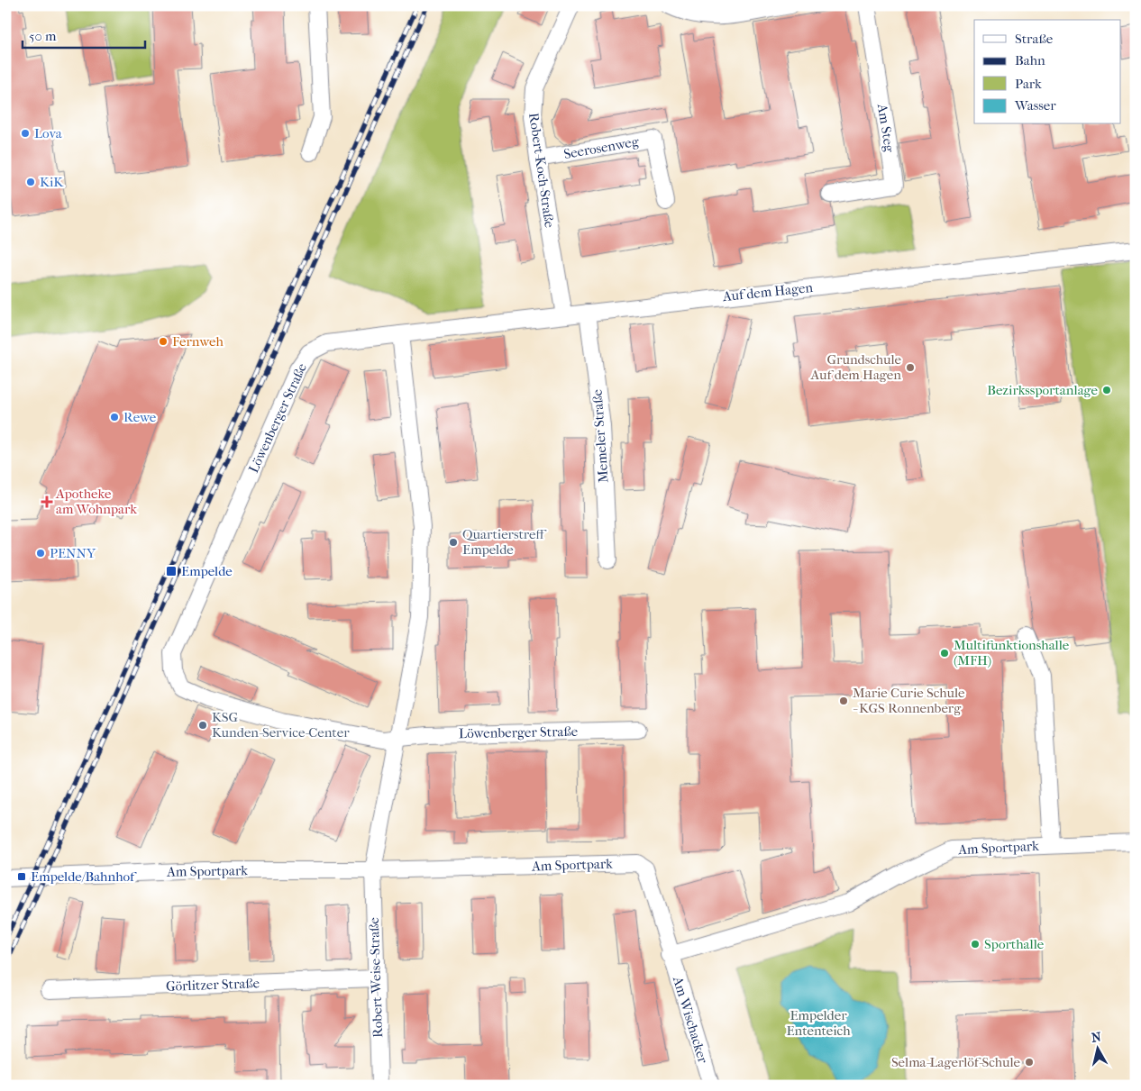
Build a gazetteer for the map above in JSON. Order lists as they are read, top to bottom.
{
  "streets": {
    "street": [
      "Am Steg",
      "Seerosenweg",
      "Robert-Koch-Straße",
      "Auf dem Hagen",
      "Löwenberger Straße",
      "Memeler Straße",
      "Am Sportpark",
      "Robert-Weise-Straße",
      "Görlitzer Straße",
      "Am Wischacker"
    ]
  },
  "crossings": [
    ["Seerosenweg", "Robert-Koch-Straße"],
    ["Robert-Koch-Straße", "Auf dem Hagen"],
    ["Auf dem Hagen", "Löwenberger Straße"],
    ["Auf dem Hagen", "Memeler Straße"],
    ["Am Sportpark", "Robert-Weise-Straße"],
    ["Am Sportpark", "Am Wischacker"],
    ["Robert-Weise-Straße", "Görlitzer Straße"]
  ],
  "parks": ["Empelder Ententeich"],
  "places": {
    "other": [
      "Lova",
      "KiK",
      "Fernweh",
      "Grundschule Auf dem Hagen",
      "Bezirkssportanlage",
      "Rewe",
      "Quartierstreff Empelde",
      "PENNY",
      "Multifunktionshalle (MFH)",
      "Marie Curie Schule - KGS Ronnenberg",
      "KSG Kunden-Service-Center",
      "Sporthalle",
      "Selma-Lagerlöf-Schule"
    ],
    "health": ["Apotheke am Wohnpark"],
    "transit": ["Empelde", "Empelde/Bahnhof"]
  },
  "legend": [
    "Straße",
    "Bahn",
    "Park",
    "Wasser"
  ],
  "scale_bar": "50 m",
  "north": "top"
}
